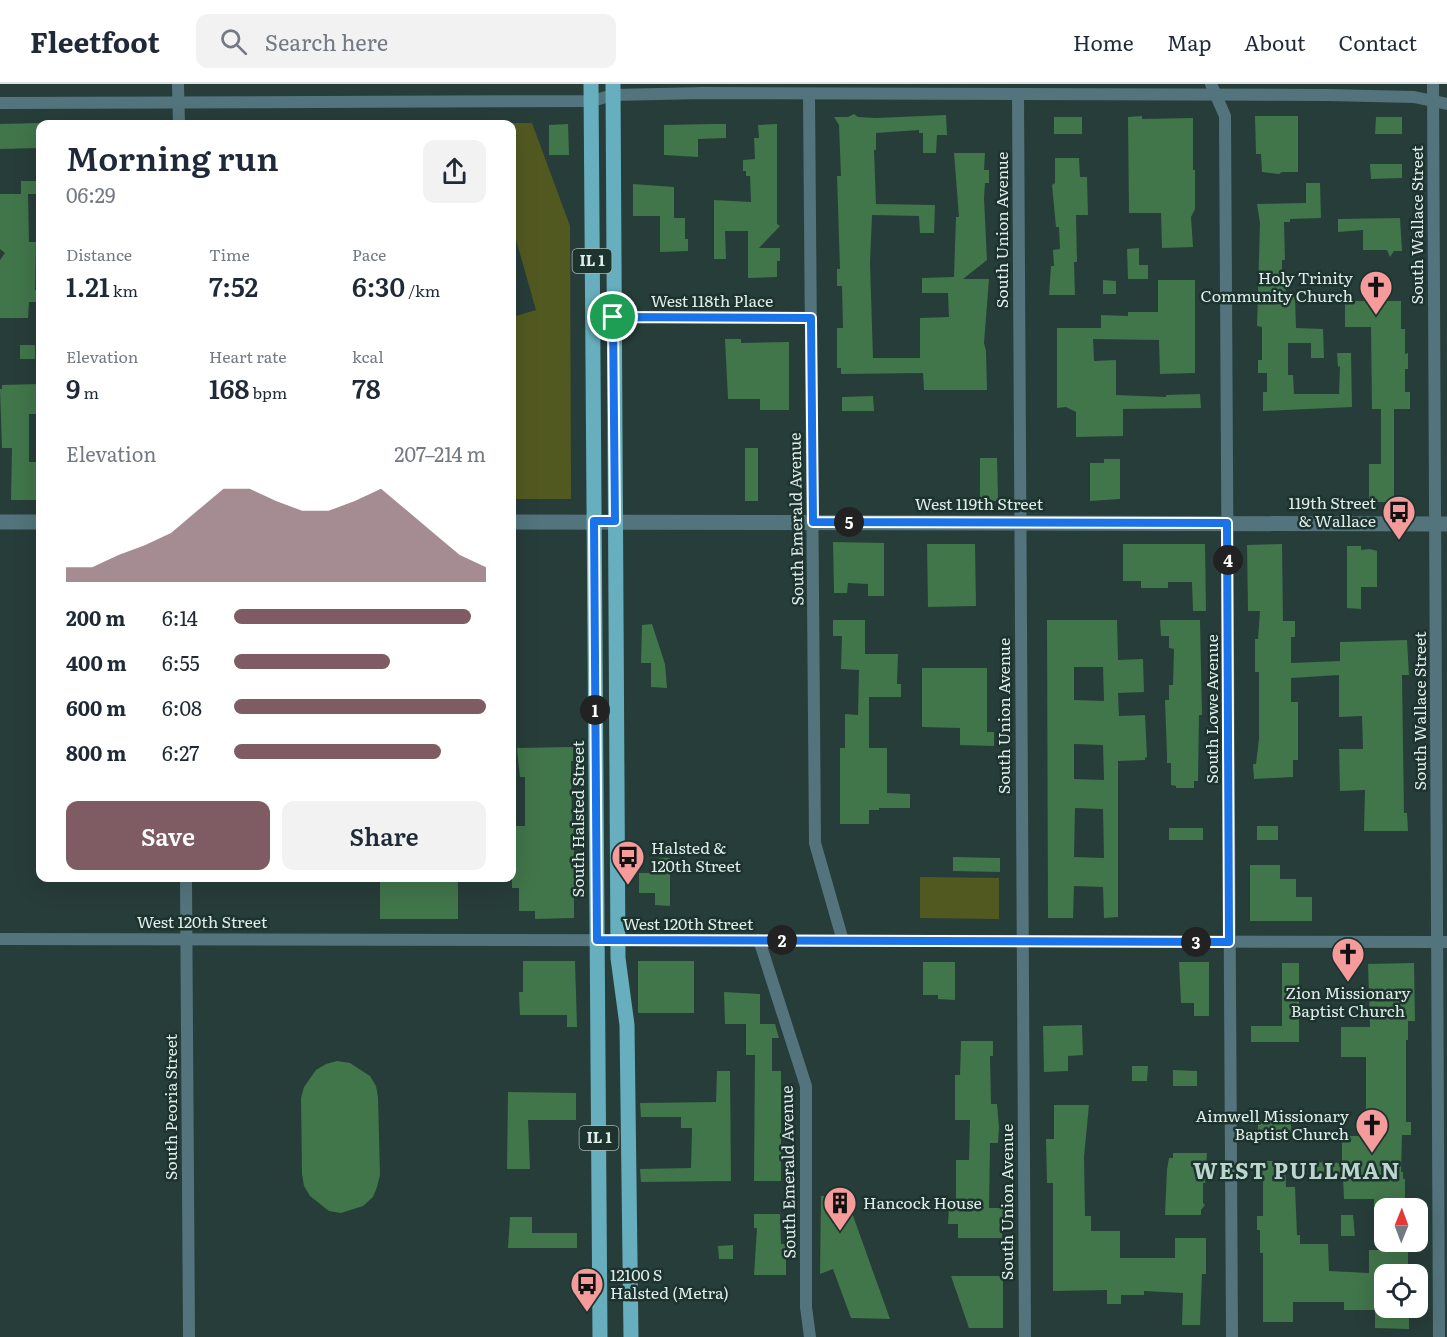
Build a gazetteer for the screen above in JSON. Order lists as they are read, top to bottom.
{
  "streets": {
    "main road": ["IL 1", "South Halsted Street"],
    "street": [
      "South Wallace Street",
      "South Union Avenue",
      "West 118th Place",
      "West 119th Street",
      "South Emerald Avenue",
      "South Lowe Avenue",
      "West 120th Street",
      "South Peoria Street"
    ]
  },
  "crossings": [
    ["South Wallace Street", "West 119th Street"],
    ["South Wallace Street", "West 120th Street"],
    ["South Union Avenue", "West 119th Street"],
    ["South Union Avenue", "West 120th Street"],
    ["IL 1", "West 118th Place"],
    ["IL 1", "West 119th Street"],
    ["IL 1", "West 120th Street"],
    ["West 118th Place", "South Emerald Avenue"],
    ["West 119th Street", "South Emerald Avenue"],
    ["West 119th Street", "South Lowe Avenue"],
    ["West 119th Street", "South Halsted Street"],
    ["South Emerald Avenue", "West 120th Street"],
    ["South Lowe Avenue", "West 120th Street"],
    ["South Halsted Street", "West 120th Street"],
    ["West 120th Street", "South Peoria Street"]
  ],
  "districts": ["WEST PULLMAN"],
  "places": {
    "church": ["Holy Trinity Community Church", "Zion Missionary Baptist Church", "Aimwell Missionary Baptist Church"],
    "bus stop": ["119th Street & Wallace", "Halsted & 120th Street", "12100 S Halsted (Metra)"],
    "building": ["Hancock House"]
  },
  "north": "top",
  "page": {
    "header": "Fleetfoot",
    "search": "Search here",
    "nav": [
      "Home",
      "Map",
      "About",
      "Contact"
    ],
    "heading": ["Morning run", "06:29"],
    "stats": [
      ["Distance", "1.21 km"],
      ["Time", "7:52"],
      ["Pace", "6:30 /km"],
      ["Elevation", "9 m"],
      ["Heart rate", "168 bpm"],
      ["kcal", "78"]
    ],
    "chart": ["Elevation", "207–214 m"],
    "pins": [
      "5",
      "4",
      "1",
      "2",
      "3"
    ],
    "list": [
      {
        "name": "200 m",
        "note": "6:14"
      },
      {
        "name": "400 m",
        "note": "6:55"
      },
      {
        "name": "600 m",
        "note": "6:08"
      },
      {
        "name": "800 m",
        "note": "6:27"
      }
    ],
    "buttons": ["Save", "Share"]
  }
}
